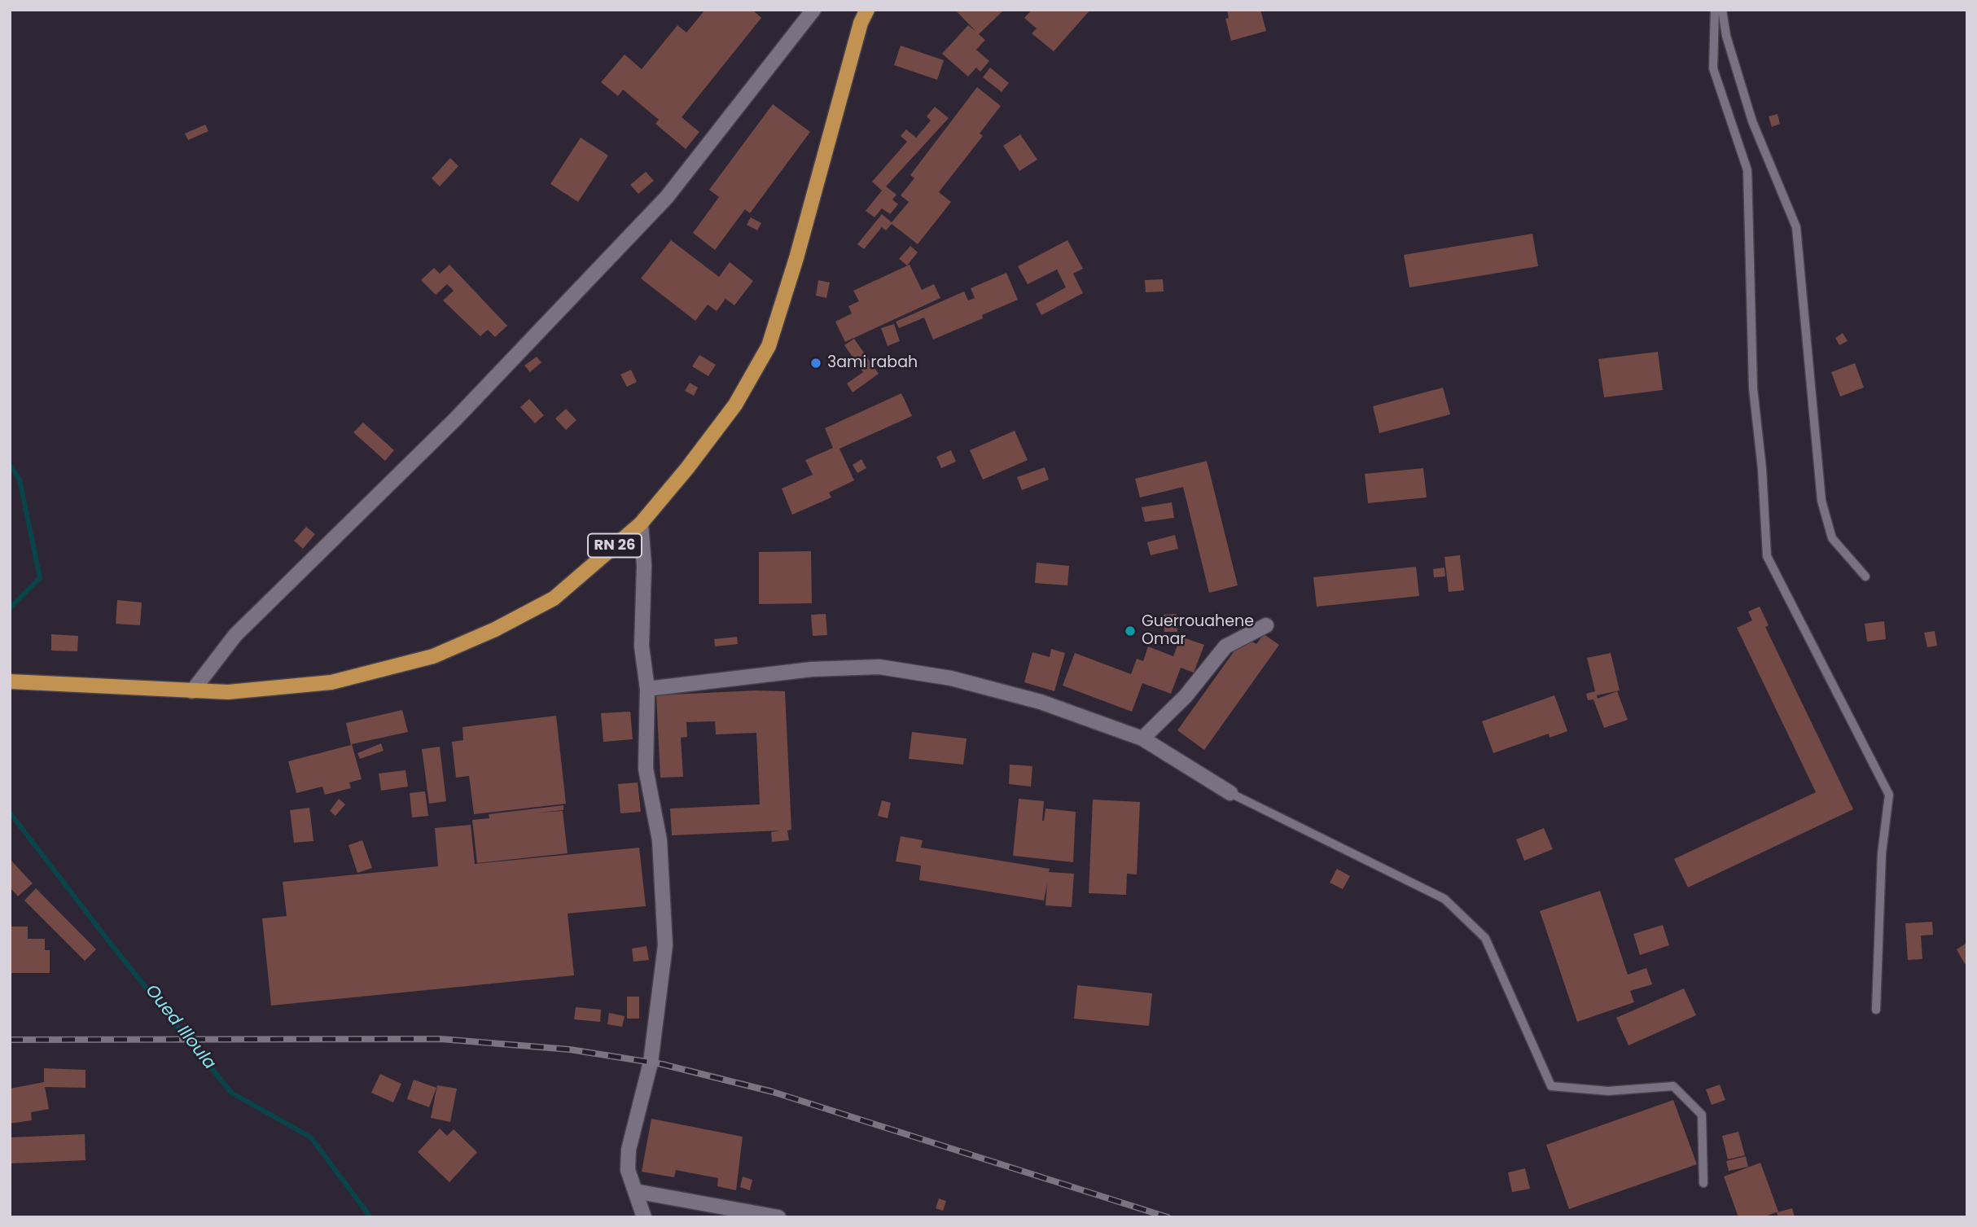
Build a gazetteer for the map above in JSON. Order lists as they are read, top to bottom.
{
  "streets": {
    "main road": ["RN 26"]
  },
  "water": ["Oued Illoula"],
  "places": ["3ami rabah", "Guerrouahene Omar"]
}
